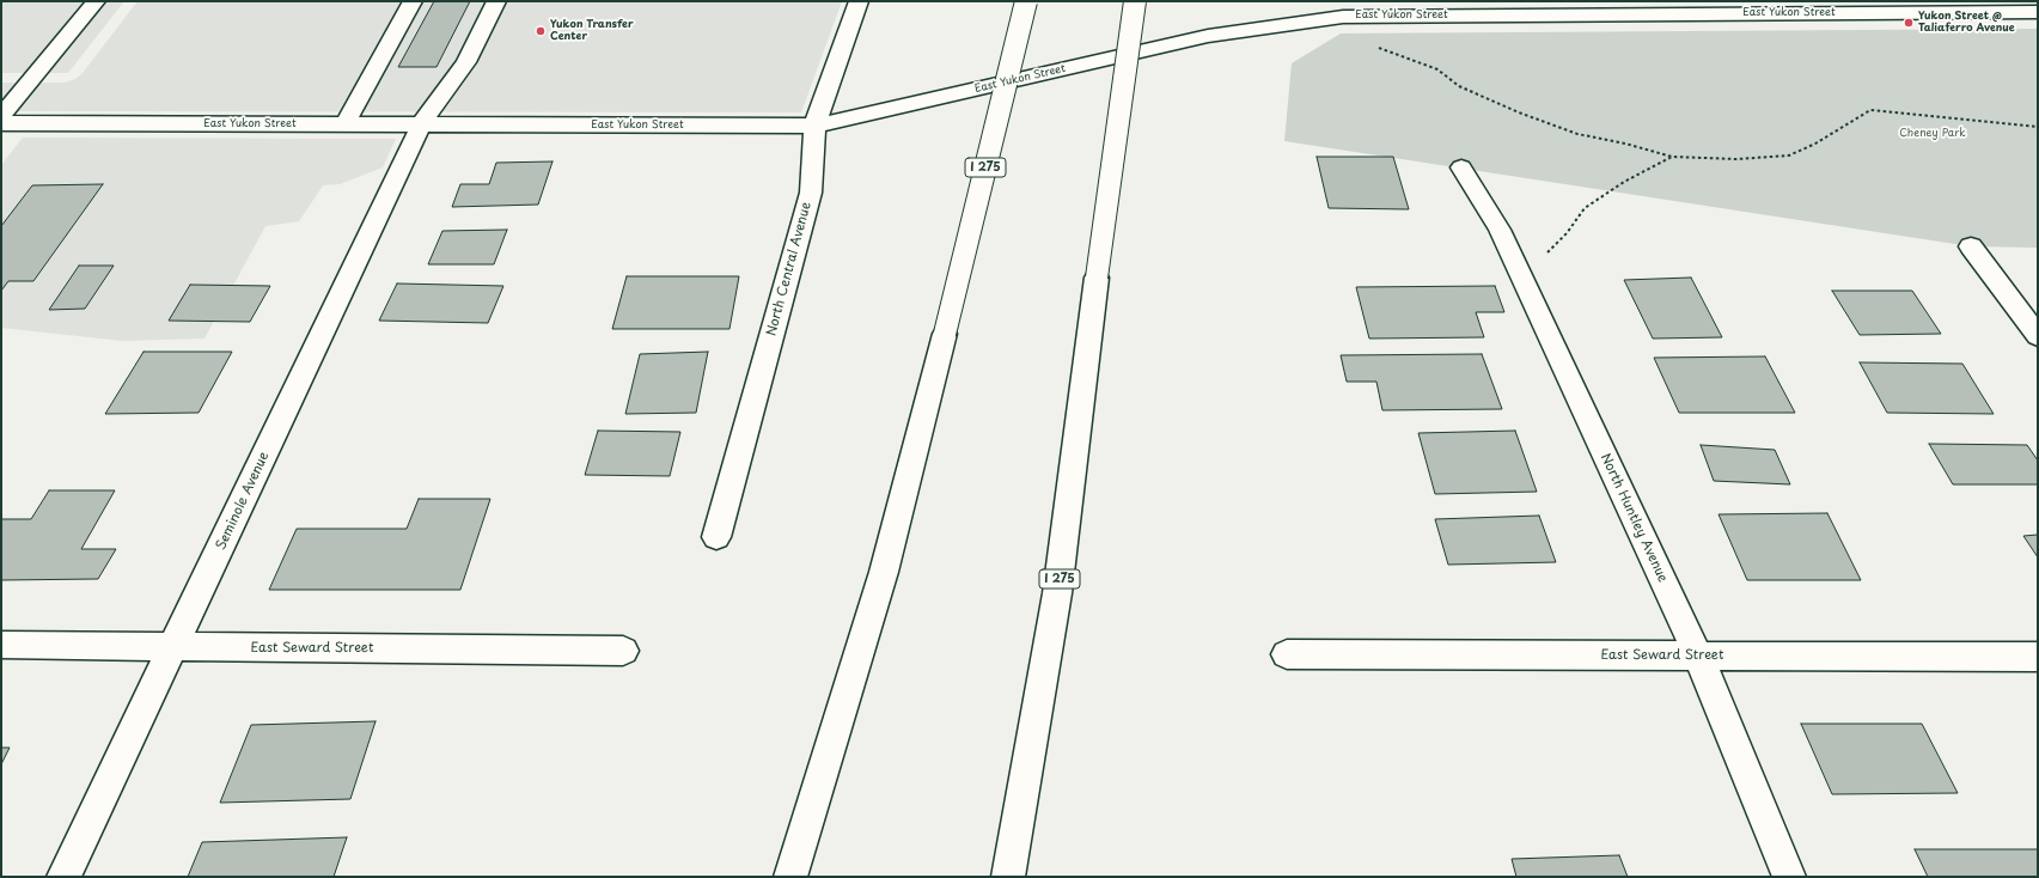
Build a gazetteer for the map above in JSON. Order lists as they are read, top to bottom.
{
  "streets": {
    "main road": [
      "East Yukon Street",
      "I 275",
      "North Central Avenue",
      "Seminole Avenue",
      "North Huntley Avenue",
      "East Seward Street"
    ]
  },
  "crossings": [
    ["East Yukon Street", "North Central Avenue"],
    ["East Yukon Street", "Seminole Avenue"],
    ["Seminole Avenue", "East Seward Street"],
    ["North Huntley Avenue", "East Seward Street"]
  ],
  "parks": ["Cheney Park"],
  "places": ["Yukon Street @ Taliaferro Avenue", "Yukon Transfer Center"]
}
